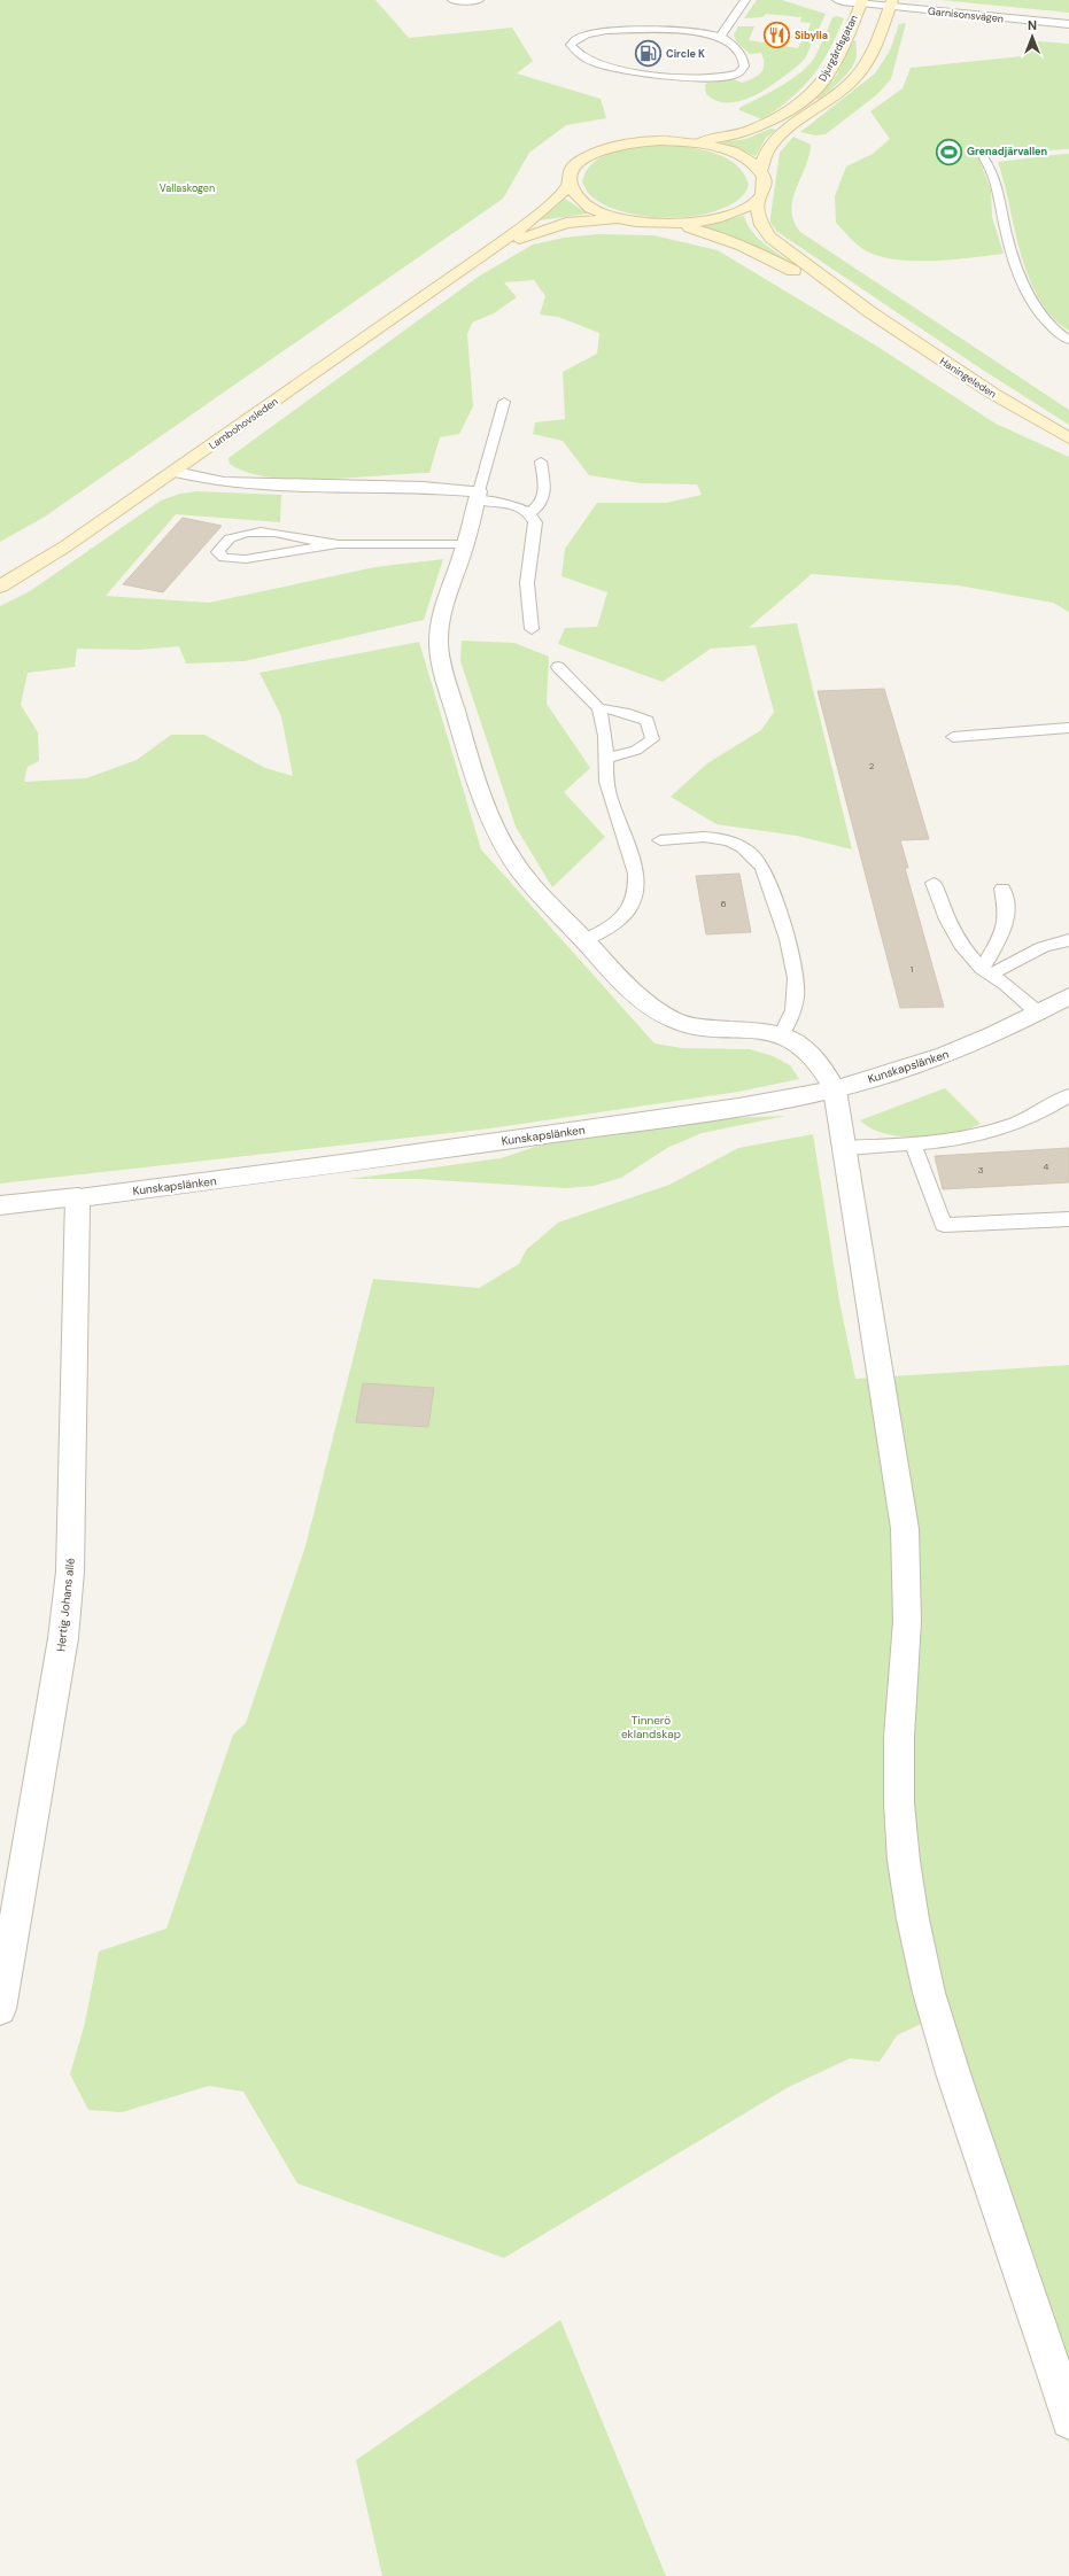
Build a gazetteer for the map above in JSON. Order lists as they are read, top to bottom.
{
  "streets": {
    "main road": ["Djurgårdsgatan", "Haningeleden", "Lambohovsleden"],
    "street": ["Garnisonsvägen", "Kunskapslänken", "Hertig Johans allé"]
  },
  "crossings": [
    ["Garnisonsvägen", "Djurgårdsgatan"],
    ["Kunskapslänken", "Hertig Johans allé"]
  ],
  "parks": ["Vallaskogen", "Tinnerö eklandskap"],
  "places": {
    "restaurant": ["Sibylla"],
    "fuel station": ["Circle K"],
    "sports": ["Grenadjärvallen"]
  },
  "house_numbers": [
    "2",
    "6",
    "1",
    "4",
    "3"
  ],
  "north": "top"
}
